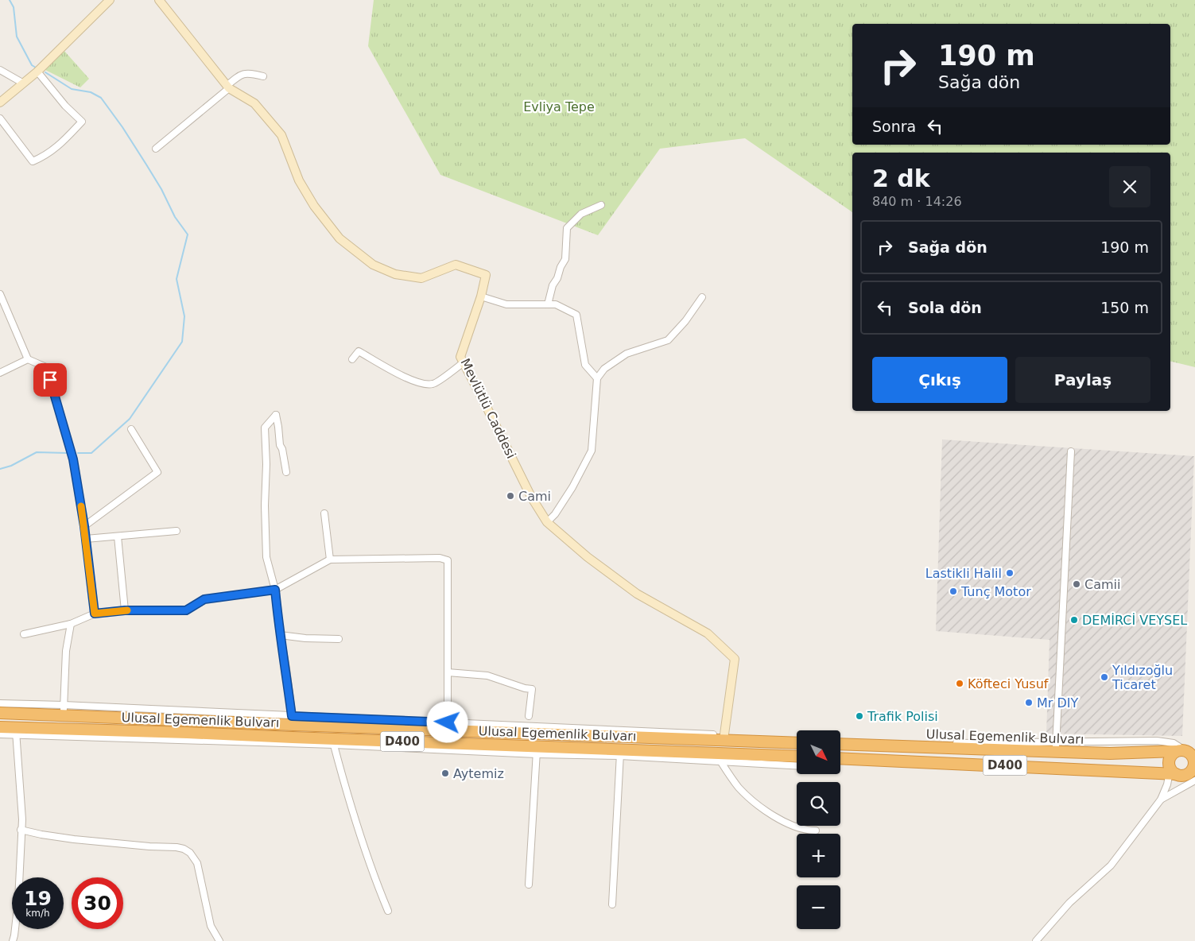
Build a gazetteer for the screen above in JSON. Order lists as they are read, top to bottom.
{
  "streets": {
    "highway": ["Ulusal Egemenlik Bulvarı", "D400"],
    "street": ["Mevlütlü Caddesi"]
  },
  "crossings": [
    ["Mevlütlü Caddesi", "Ulusal Egemenlik Bulvarı"],
    ["Ulusal Egemenlik Bulvarı", "D400"]
  ],
  "parks": ["Evliya Tepe"],
  "places": [
    "Cami",
    "Lastikli Halil",
    "Camii",
    "Tunç Motor",
    "DEMİRCİ VEYSEL",
    "Yıldızoğlu Ticaret",
    "Köfteci Yusuf",
    "Mr DIY",
    "Trafik Polisi",
    "Aytemiz"
  ],
  "north": "bottom right",
  "page": {
    "turn": ["190 m", "Sağa dön"],
    "then": "Sonra",
    "heading": ["2 dk", "840 m · 14:26"],
    "list": [
      {
        "name": "Sağa dön",
        "value": "190 m"
      },
      {
        "name": "Sola dön",
        "value": "150 m"
      }
    ],
    "buttons": ["Çıkış", "Paylaş"],
    "map_buttons": ["+", "−"],
    "speed": "19 km/h",
    "limit": "30"
  }
}
